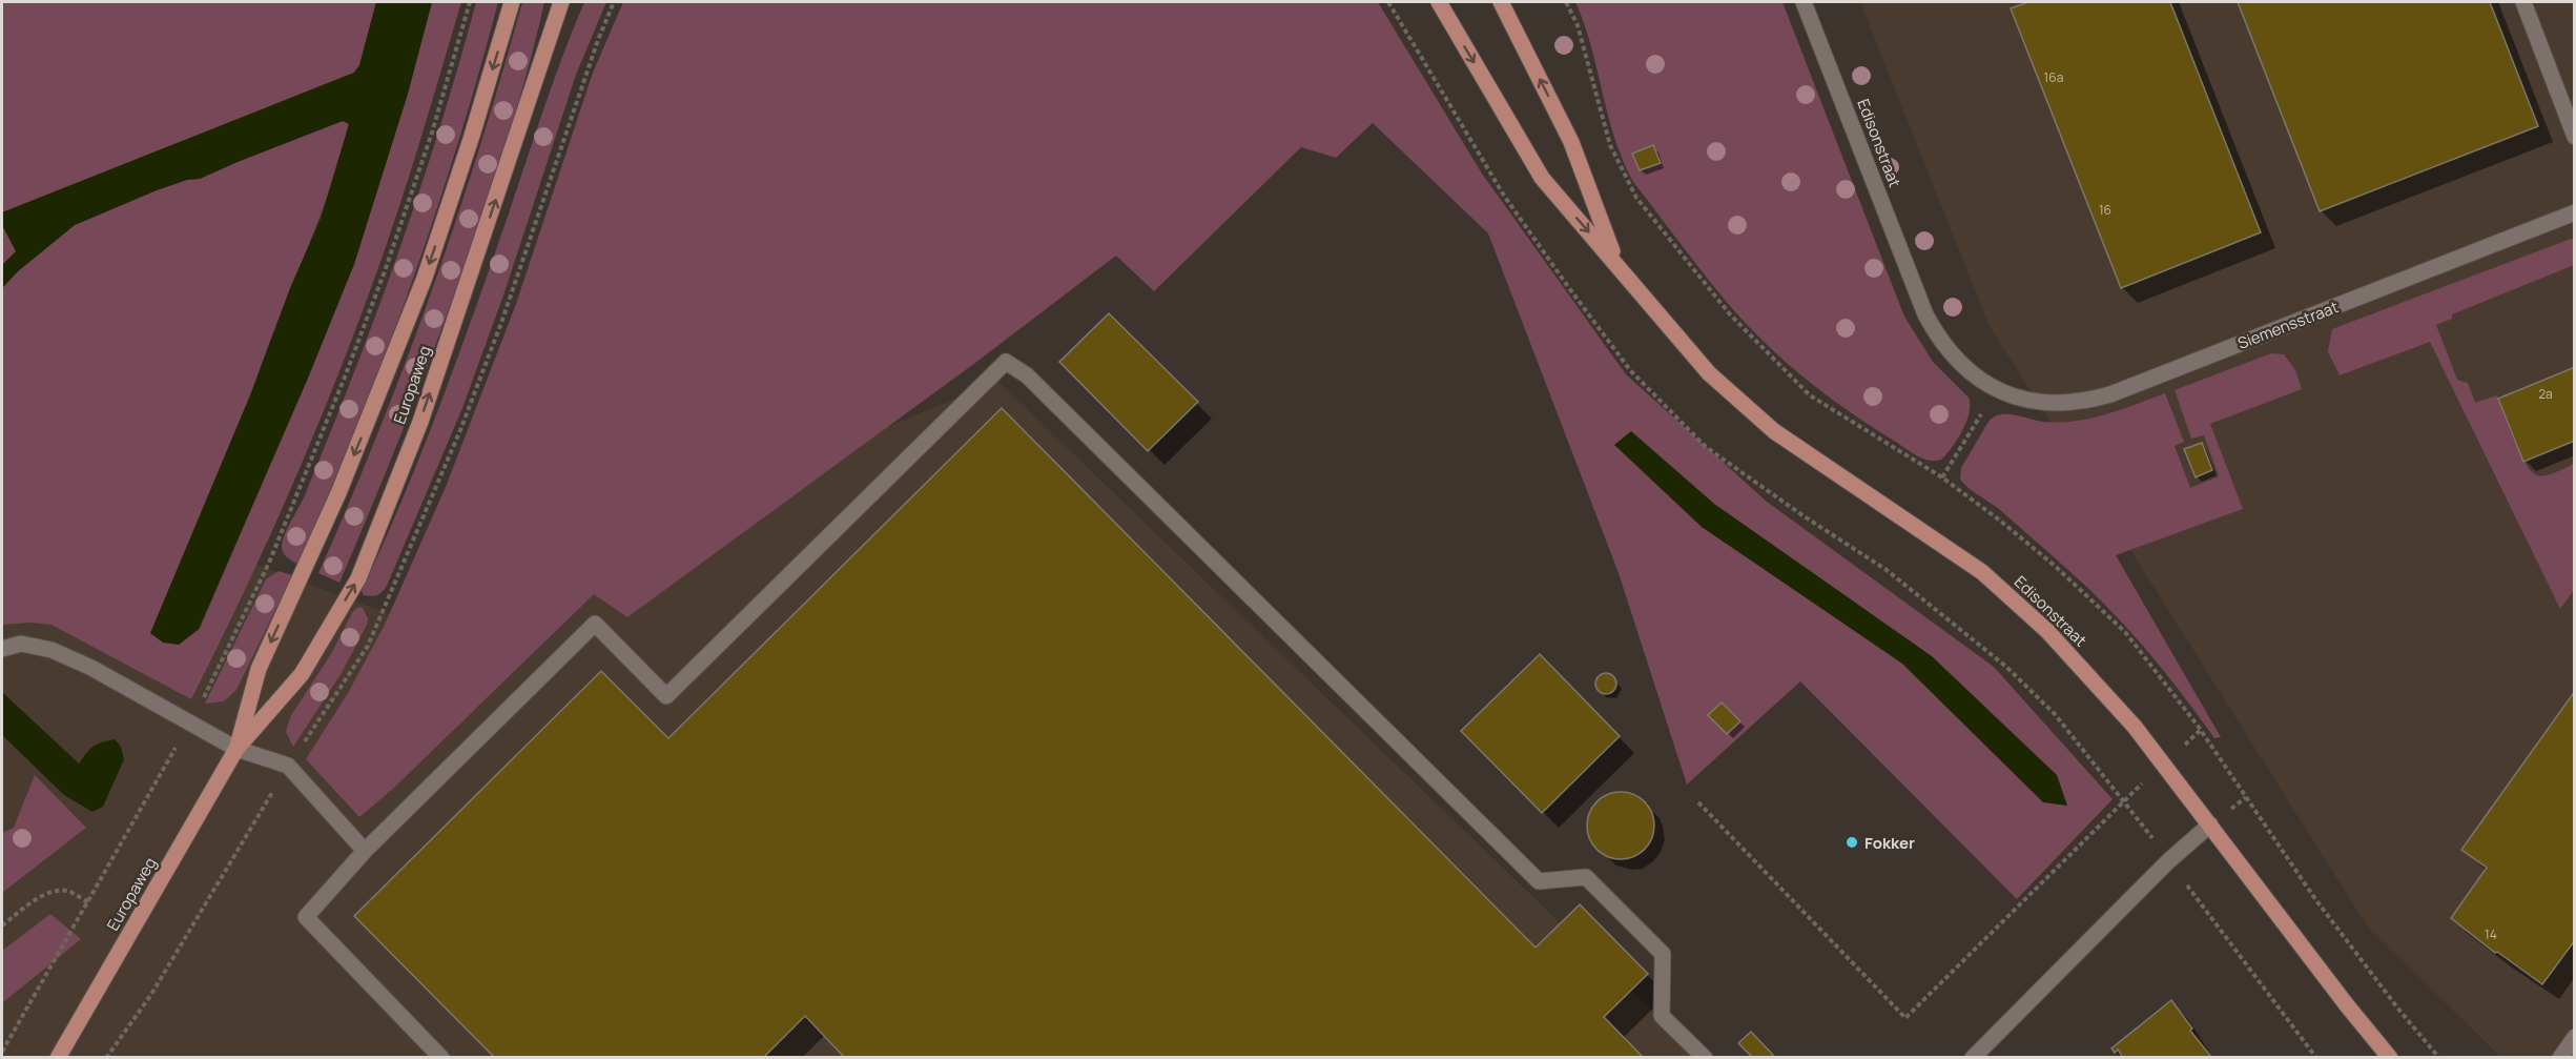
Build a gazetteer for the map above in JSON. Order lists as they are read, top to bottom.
{
  "streets": {
    "main road": ["Edisonstraat", "Europaweg"],
    "street": ["Siemensstraat"]
  },
  "crossings": [
    ["Edisonstraat", "Siemensstraat"]
  ],
  "places": ["Fokker"],
  "house_numbers": [
    "16a",
    "16",
    "2a",
    "14"
  ]
}
